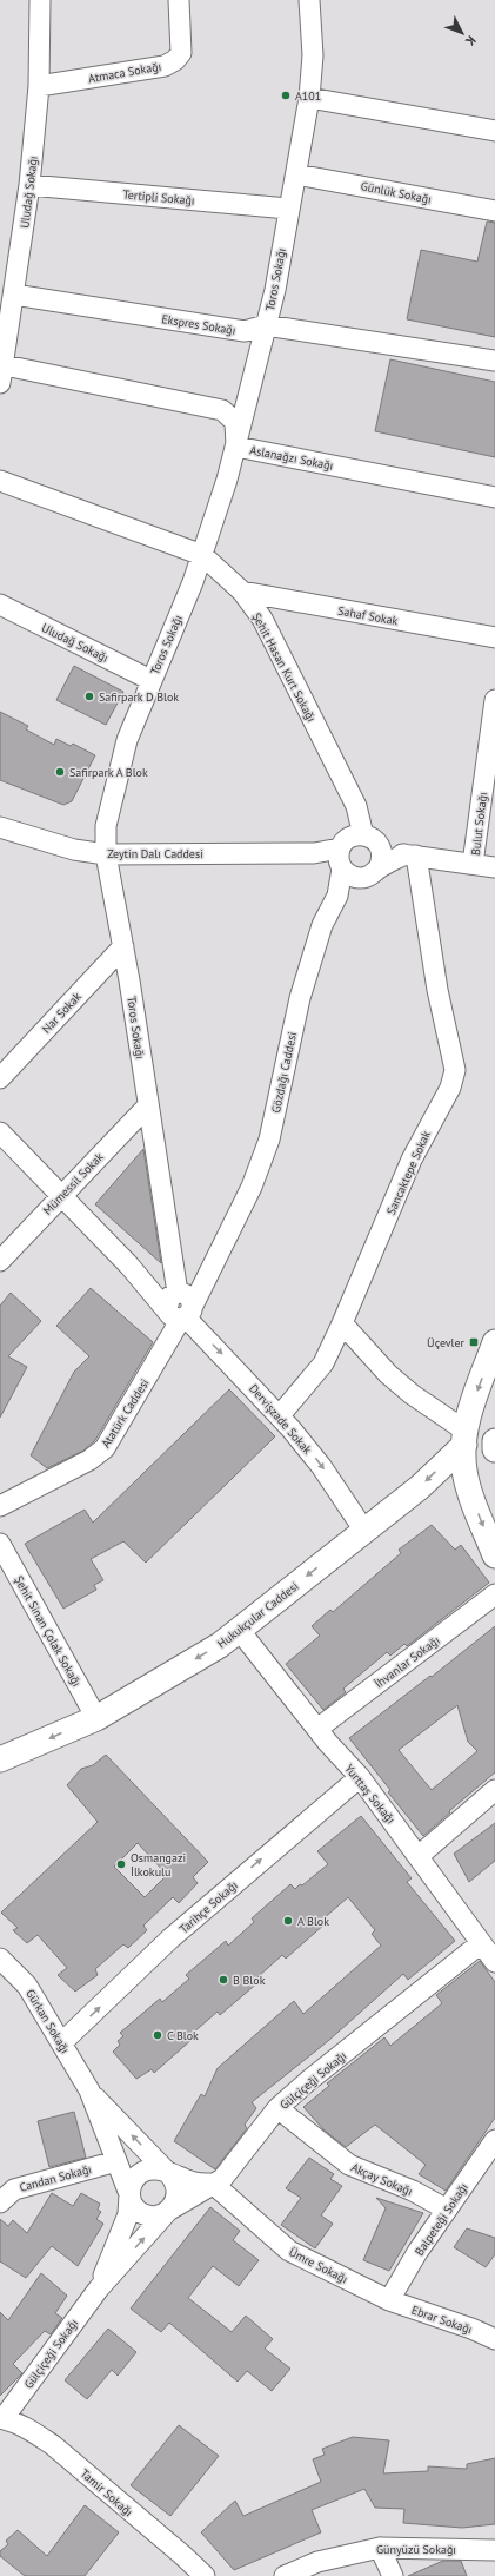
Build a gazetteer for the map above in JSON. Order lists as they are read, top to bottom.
{
  "streets": {
    "main road": ["Hukukçular Caddesi"],
    "street": [
      "Atmaca Sokağı",
      "Uludağ Sokağı",
      "Günlük Sokağı",
      "Tertipli Sokağı",
      "Toros Sokağı",
      "Ekspres Sokağı",
      "Aslanağzı Sokağı",
      "Sahaf Sokak",
      "Şehit Hasan Kurt Sokağı",
      "Bulut Sokağı",
      "Zeytin Dalı Caddesi",
      "Nar Sokak",
      "Gözdağı Caddesi",
      "Sancaktepe Sokak",
      "Mümessil Sokak",
      "Atatürk Caddesi",
      "Dervişzade Sokak",
      "Şehit Sinan Çolak Sokağı",
      "İhvanlar Sokağı",
      "Yurttaş Sokağı",
      "Tarihçe Sokağı",
      "Gürkan Sokağı",
      "Gülçiçeği Sokağı",
      "Candan Sokağı",
      "Akçay Sokağı",
      "Balpeteği Sokağı",
      "Ümre Sokağı",
      "Ebrar Sokağı",
      "Tamir Sokağı",
      "Günyüzü Sokağı"
    ]
  },
  "crossings": [
    ["Atmaca Sokağı", "Uludağ Sokağı"],
    ["Uludağ Sokağı", "Tertipli Sokağı"],
    ["Uludağ Sokağı", "Toros Sokağı"],
    ["Uludağ Sokağı", "Ekspres Sokağı"],
    ["Uludağ Sokağı", "Aslanağzı Sokağı"],
    ["Günlük Sokağı", "Toros Sokağı"],
    ["Tertipli Sokağı", "Toros Sokağı"],
    ["Toros Sokağı", "Ekspres Sokağı"],
    ["Toros Sokağı", "Aslanağzı Sokağı"],
    ["Toros Sokağı", "Şehit Hasan Kurt Sokağı"],
    ["Toros Sokağı", "Zeytin Dalı Caddesi"],
    ["Toros Sokağı", "Nar Sokak"],
    ["Toros Sokağı", "Gözdağı Caddesi"],
    ["Toros Sokağı", "Mümessil Sokak"],
    ["Toros Sokağı", "Atatürk Caddesi"],
    ["Toros Sokağı", "Dervişzade Sokak"],
    ["Sahaf Sokak", "Şehit Hasan Kurt Sokağı"],
    ["Şehit Hasan Kurt Sokağı", "Zeytin Dalı Caddesi"],
    ["Şehit Hasan Kurt Sokağı", "Gözdağı Caddesi"],
    ["Zeytin Dalı Caddesi", "Gözdağı Caddesi"],
    ["Gözdağı Caddesi", "Sancaktepe Sokak"],
    ["Gözdağı Caddesi", "Atatürk Caddesi"],
    ["Gözdağı Caddesi", "Dervişzade Sokak"],
    ["Sancaktepe Sokak", "Dervişzade Sokak"],
    ["Mümessil Sokak", "Dervişzade Sokak"],
    ["Atatürk Caddesi", "Dervişzade Sokak"],
    ["Dervişzade Sokak", "Hukukçular Caddesi"],
    ["Hukukçular Caddesi", "Şehit Sinan Çolak Sokağı"],
    ["Hukukçular Caddesi", "Yurttaş Sokağı"],
    ["İhvanlar Sokağı", "Yurttaş Sokağı"],
    ["Yurttaş Sokağı", "Tarihçe Sokağı"],
    ["Yurttaş Sokağı", "Gülçiçeği Sokağı"],
    ["Tarihçe Sokağı", "Gürkan Sokağı"],
    ["Gürkan Sokağı", "Gülçiçeği Sokağı"],
    ["Gürkan Sokağı", "Candan Sokağı"],
    ["Gülçiçeği Sokağı", "Akçay Sokağı"],
    ["Gülçiçeği Sokağı", "Ümre Sokağı"],
    ["Gülçiçeği Sokağı", "Tamir Sokağı"],
    ["Akçay Sokağı", "Balpeteği Sokağı"],
    ["Balpeteği Sokağı", "Ümre Sokağı"],
    ["Balpeteği Sokağı", "Ebrar Sokağı"],
    ["Ümre Sokağı", "Ebrar Sokağı"]
  ],
  "one_way": ["Hukukçular Caddesi", "Tarihçe Sokağı"],
  "places": {
    "other": [
      "A101",
      "Safirpark D Blok",
      "Safirpark A Blok",
      "Osmangazi İlkokulu",
      "A Blok",
      "B Blok",
      "C Blok"
    ],
    "transit": ["Üçevler"]
  },
  "north": "bottom right"
}
